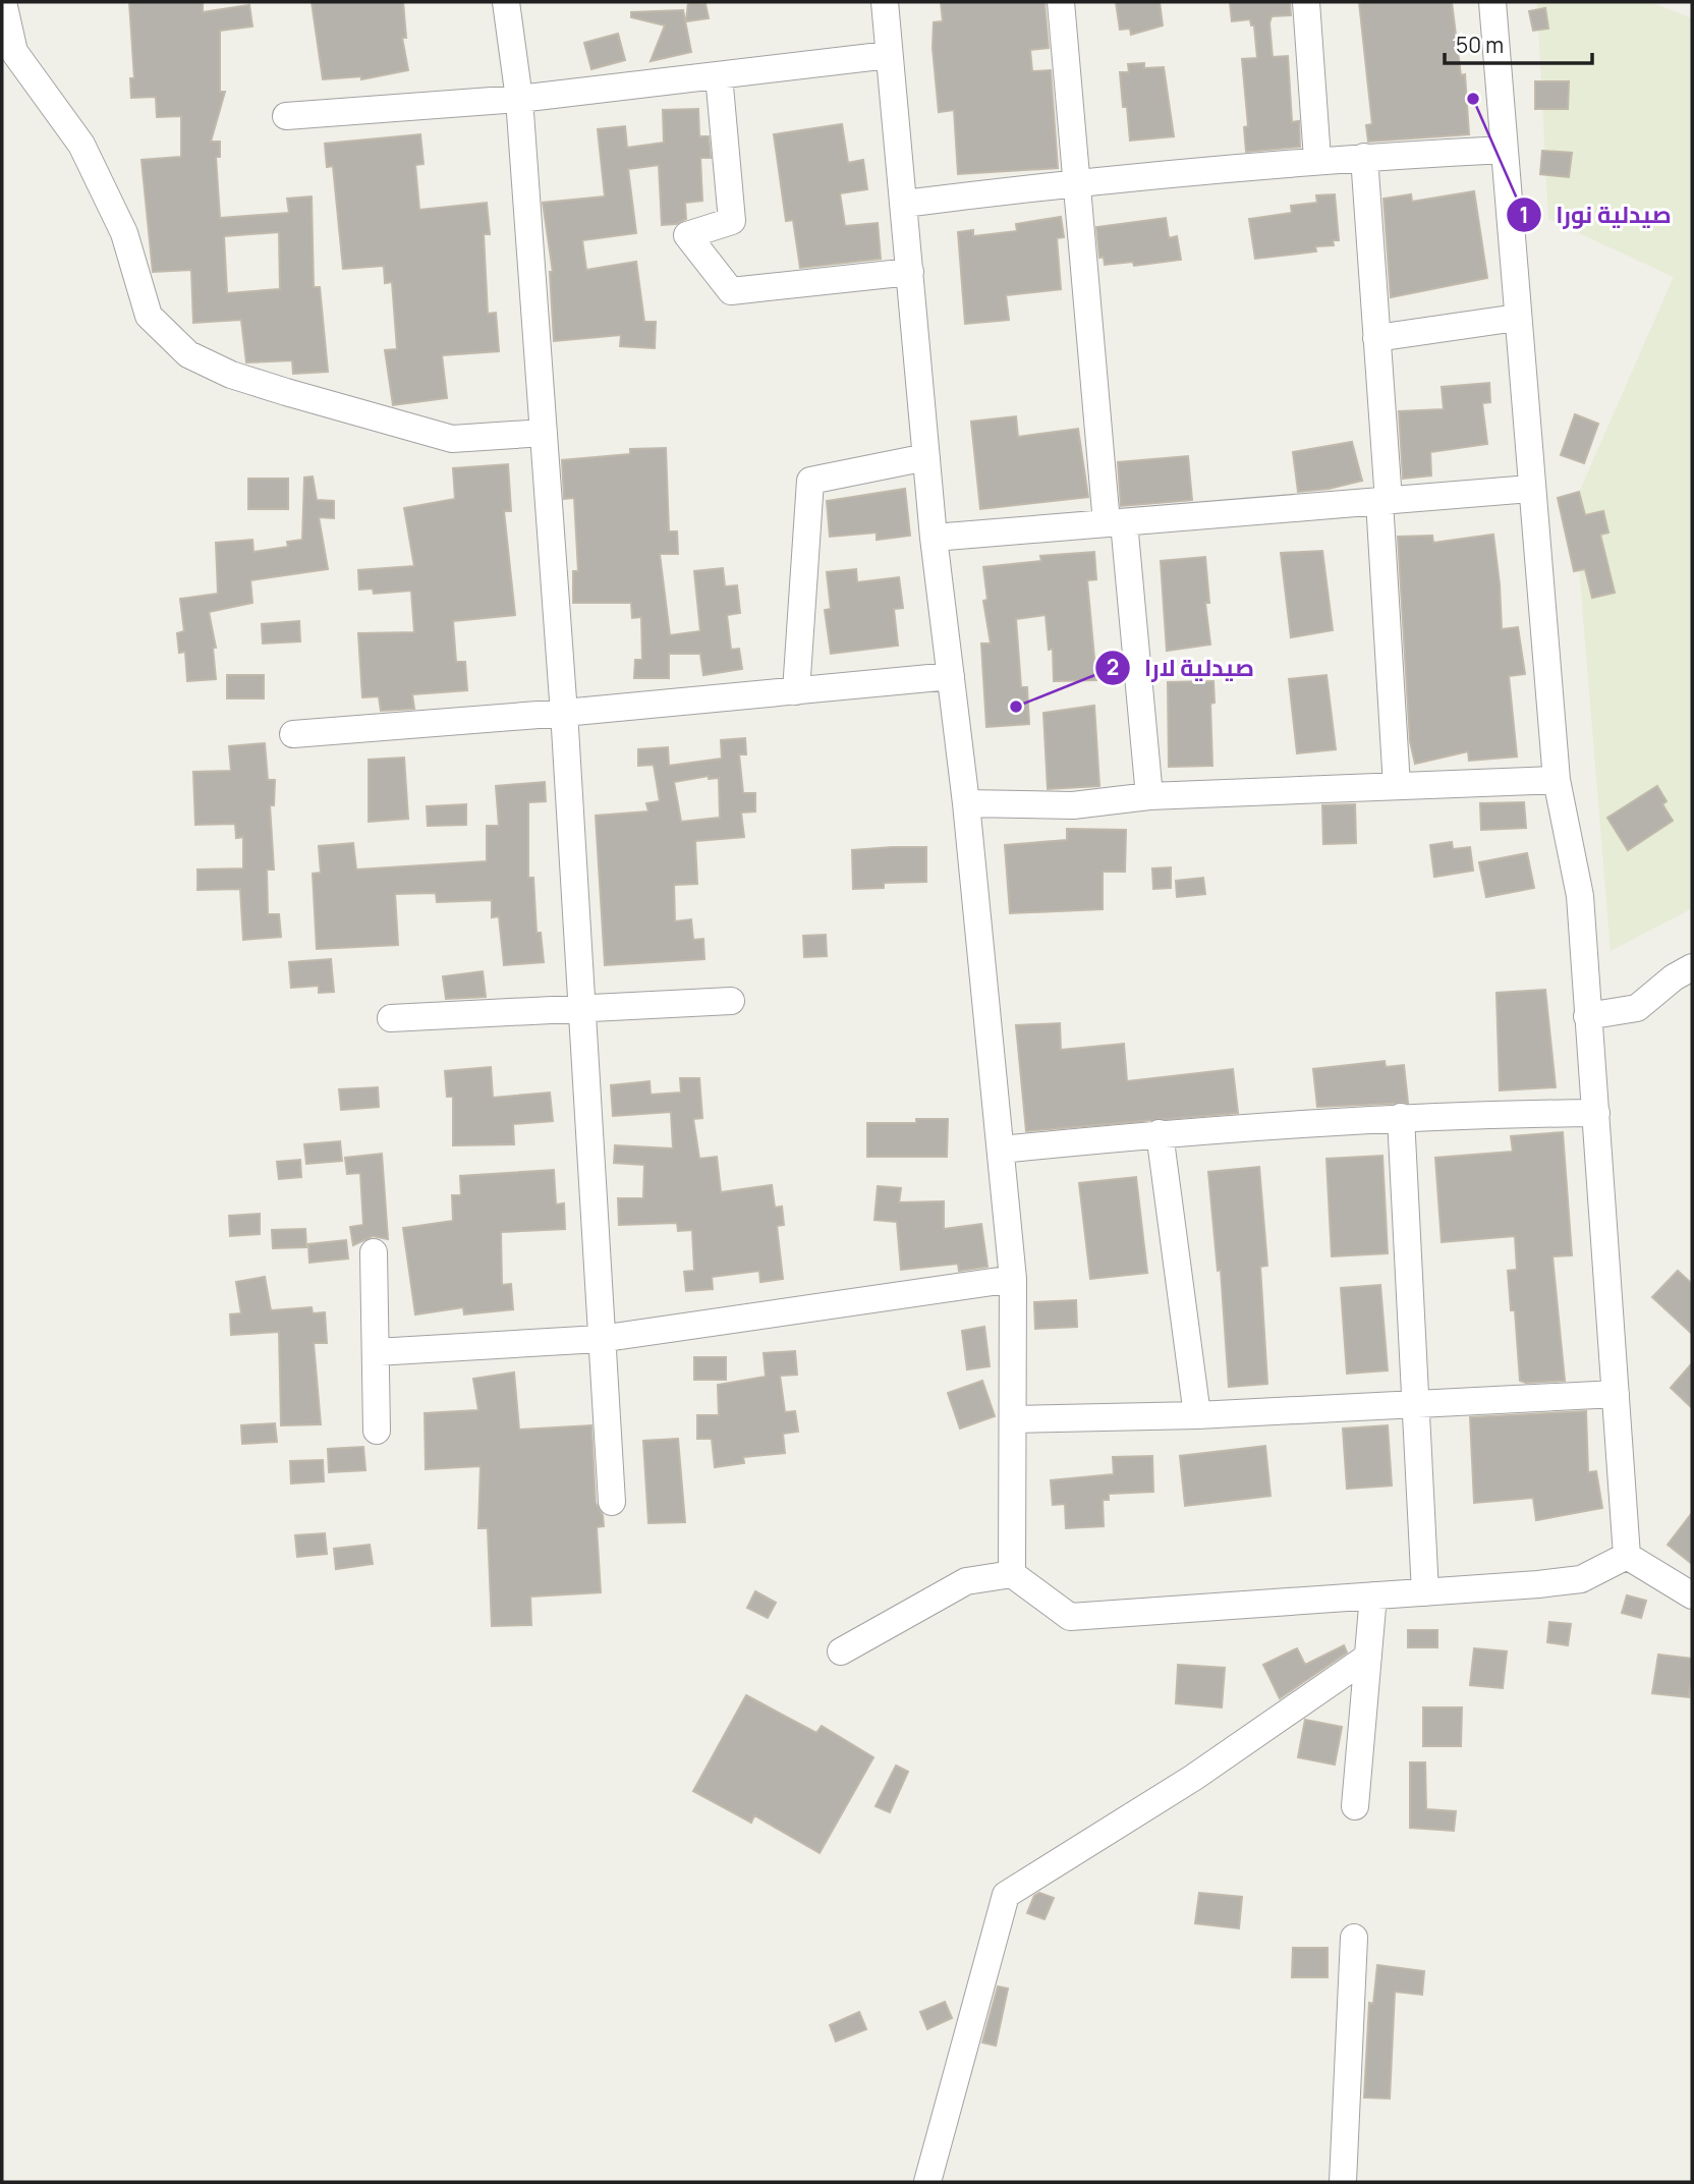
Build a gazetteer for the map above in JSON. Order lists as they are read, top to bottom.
{
  "places": ["صيدلية نورا", "صيدلية لارا"],
  "scale_bar": "50 m"
}
